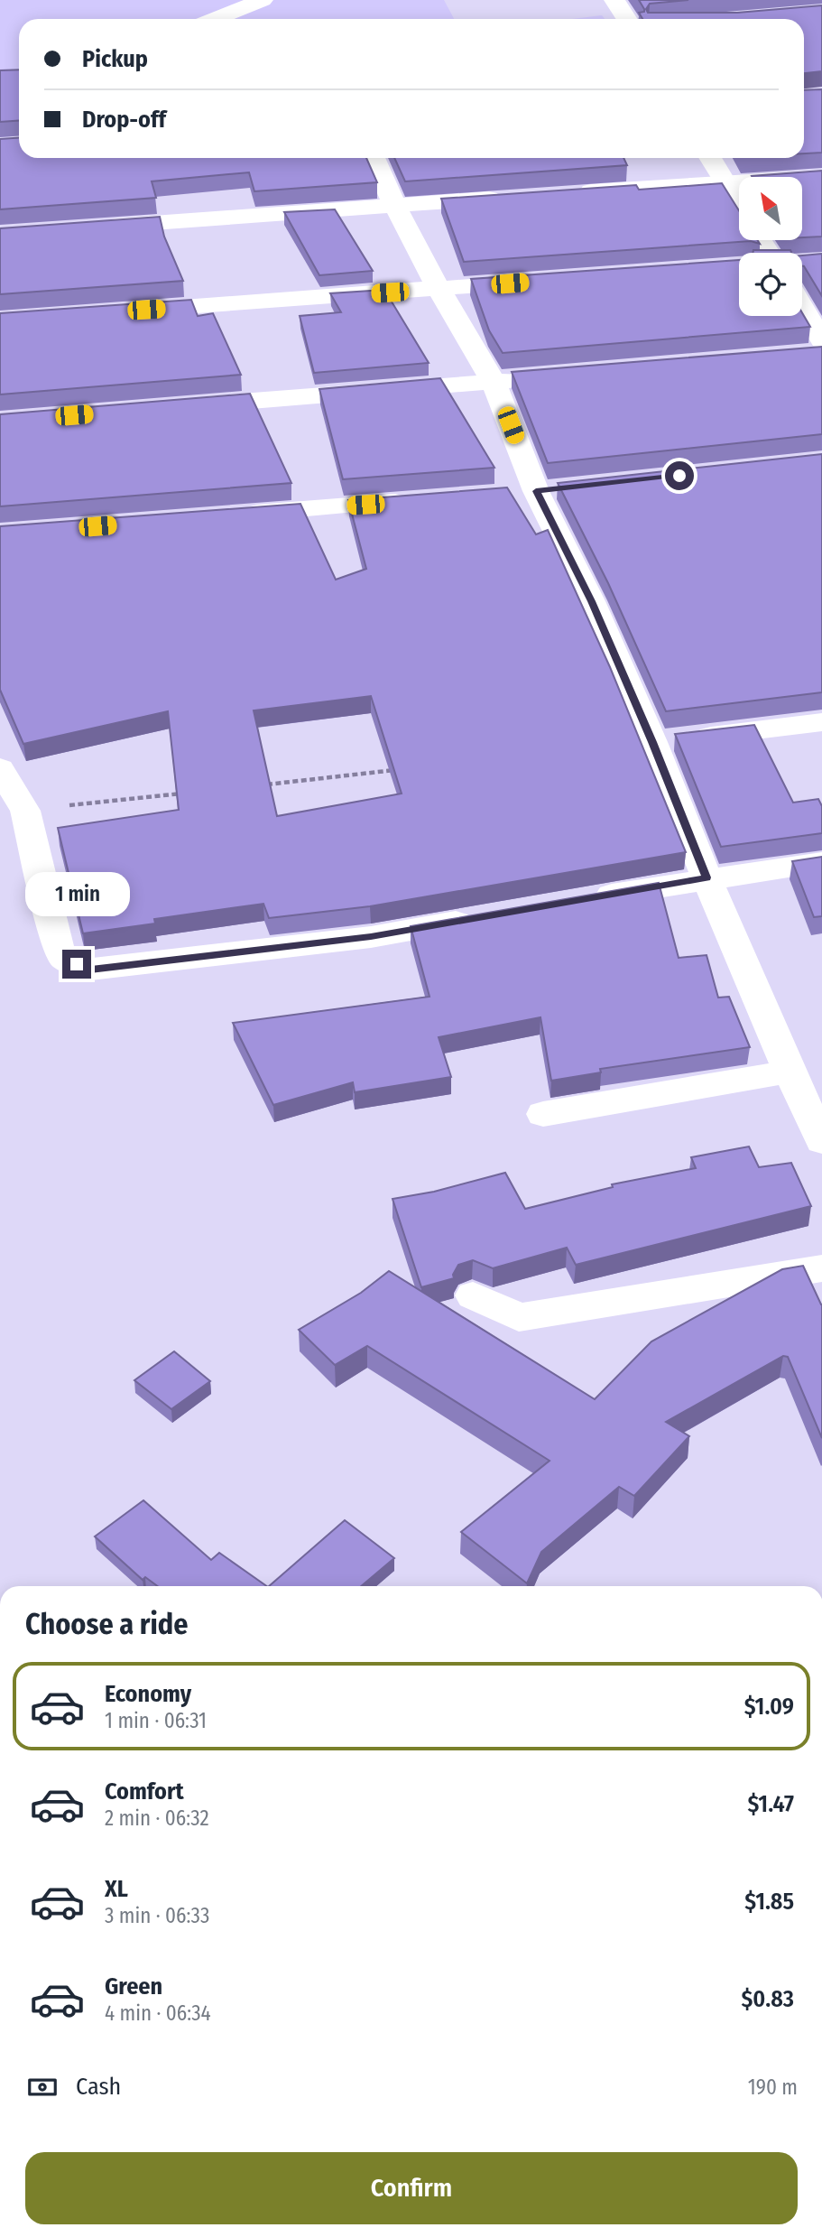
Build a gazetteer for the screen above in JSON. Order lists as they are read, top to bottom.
{
  "north": "top left",
  "page": {
    "banner": ["Pickup", "Drop-off"],
    "bubble": "1 min",
    "heading": "Choose a ride",
    "list": [
      {
        "name": "Economy",
        "note": "1 min · 06:31",
        "value": "$1.09"
      },
      {
        "name": "Comfort",
        "note": "2 min · 06:32",
        "value": "$1.47"
      },
      {
        "name": "XL",
        "note": "3 min · 06:33",
        "value": "$1.85"
      },
      {
        "name": "Green",
        "note": "4 min · 06:34",
        "value": "$0.83"
      }
    ],
    "pay": ["Cash", "190 m"],
    "buttons": "Confirm"
  }
}
